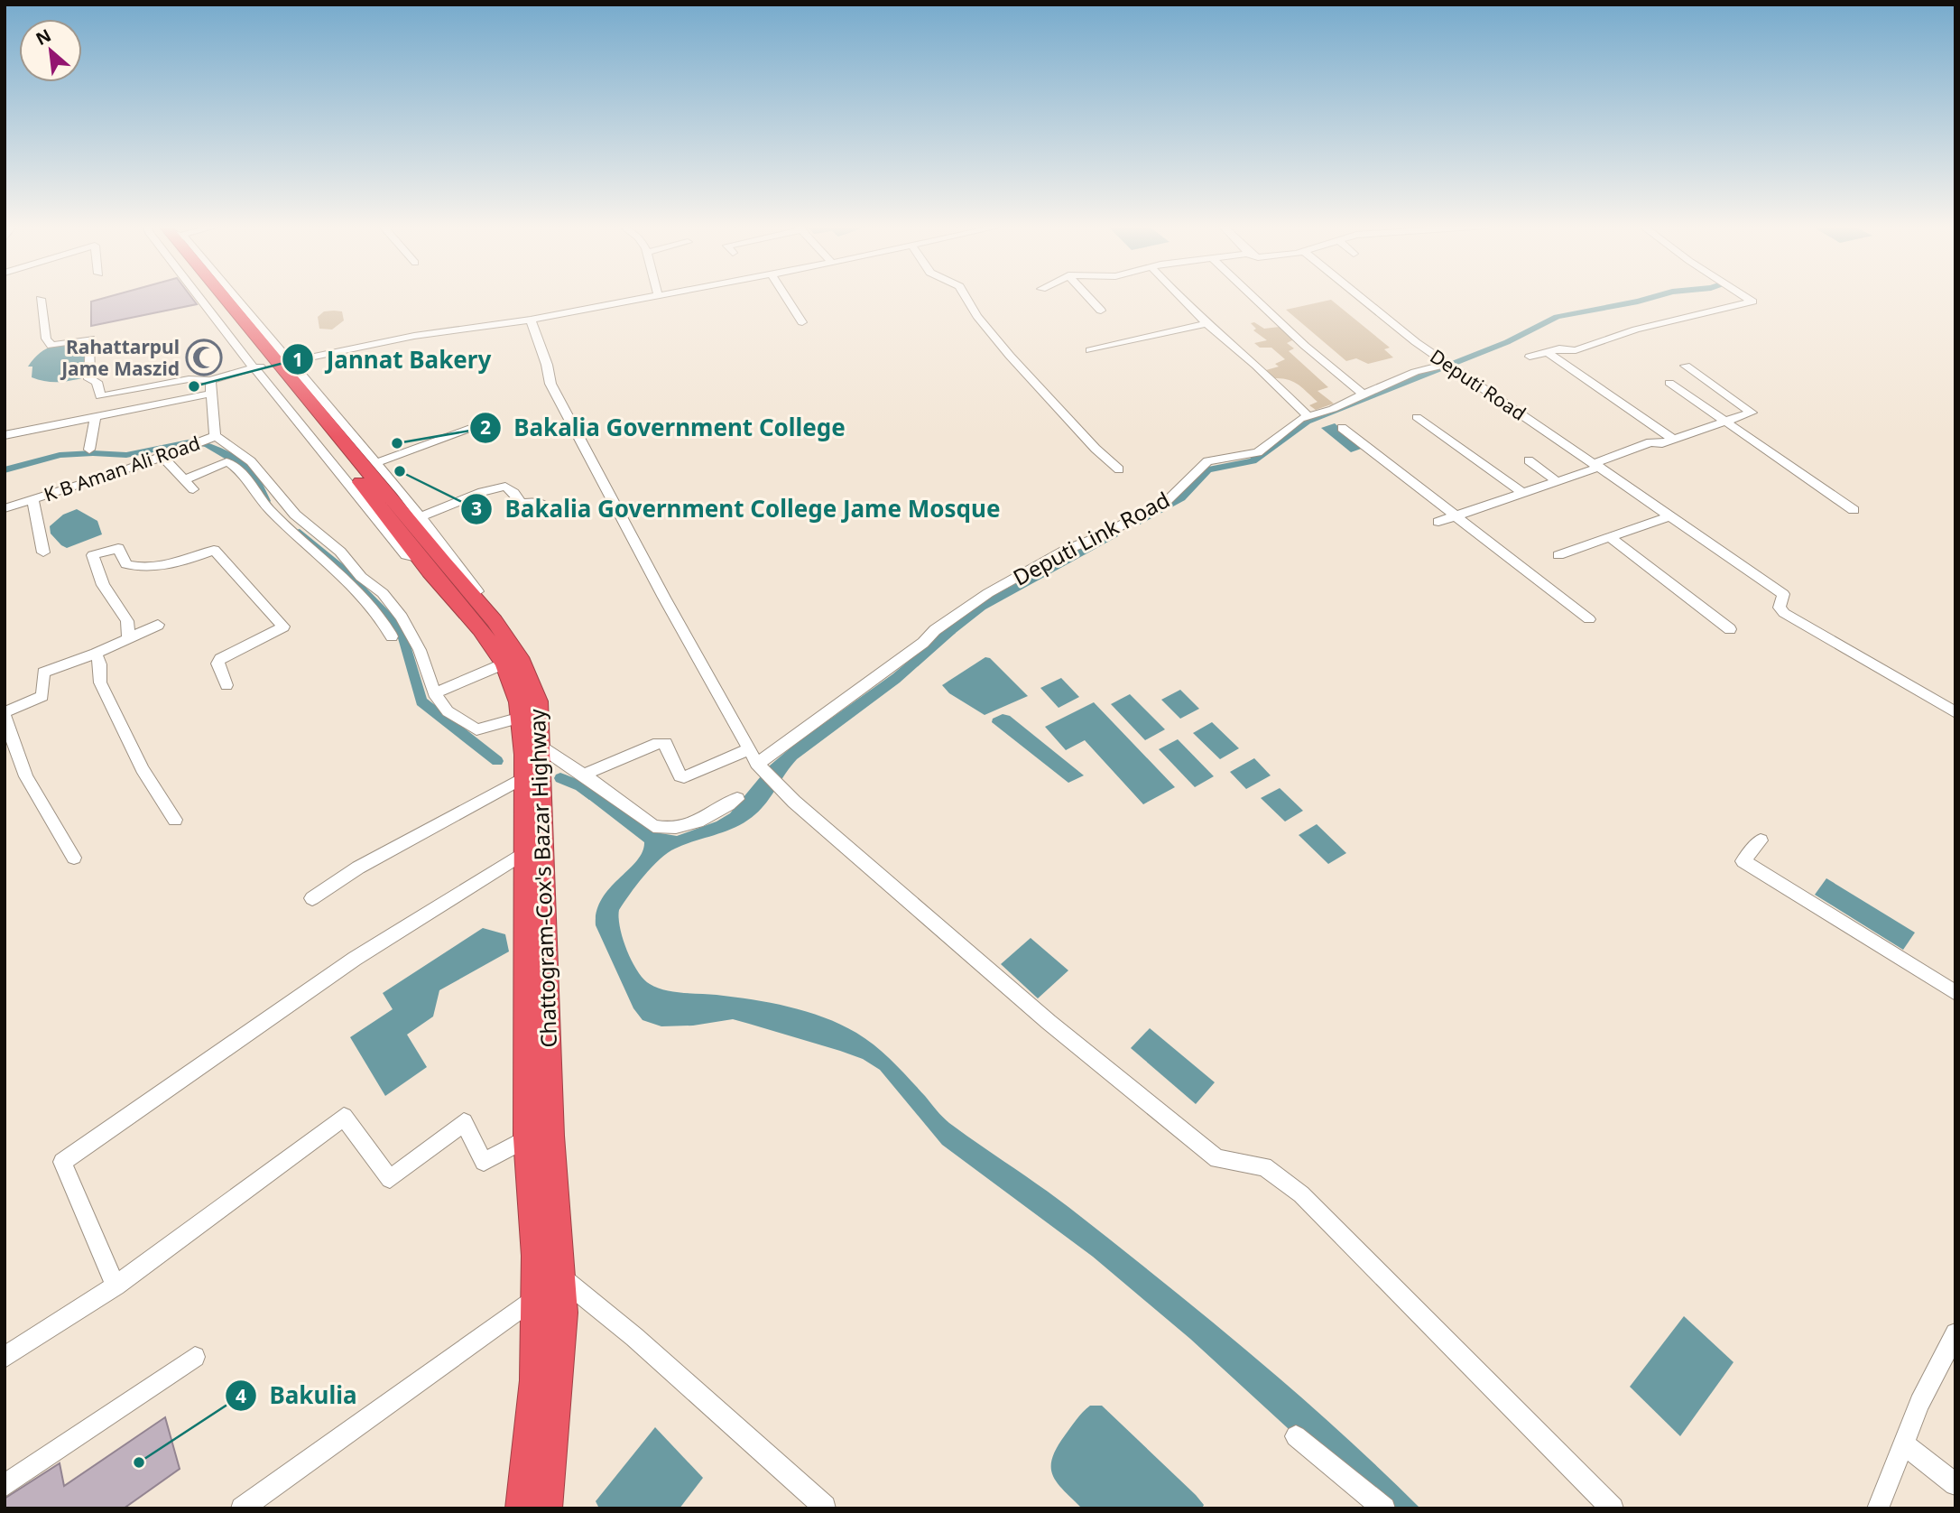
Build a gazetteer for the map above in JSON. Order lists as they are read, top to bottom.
{
  "streets": {
    "highway": ["Chattogram-Cox's Bazar Highway"],
    "street": ["Deputi Road", "K B Aman Ali Road", "Deputi Link Road"]
  },
  "crossings": [
    ["Deputi Road", "Deputi Link Road"]
  ],
  "places": {
    "mosque": ["Rahattarpul Jame Maszid"],
    "other": [
      "Jannat Bakery",
      "Bakalia Government College",
      "Bakalia Government College Jame Mosque",
      "Bakulia"
    ]
  },
  "north": "top left"
}
